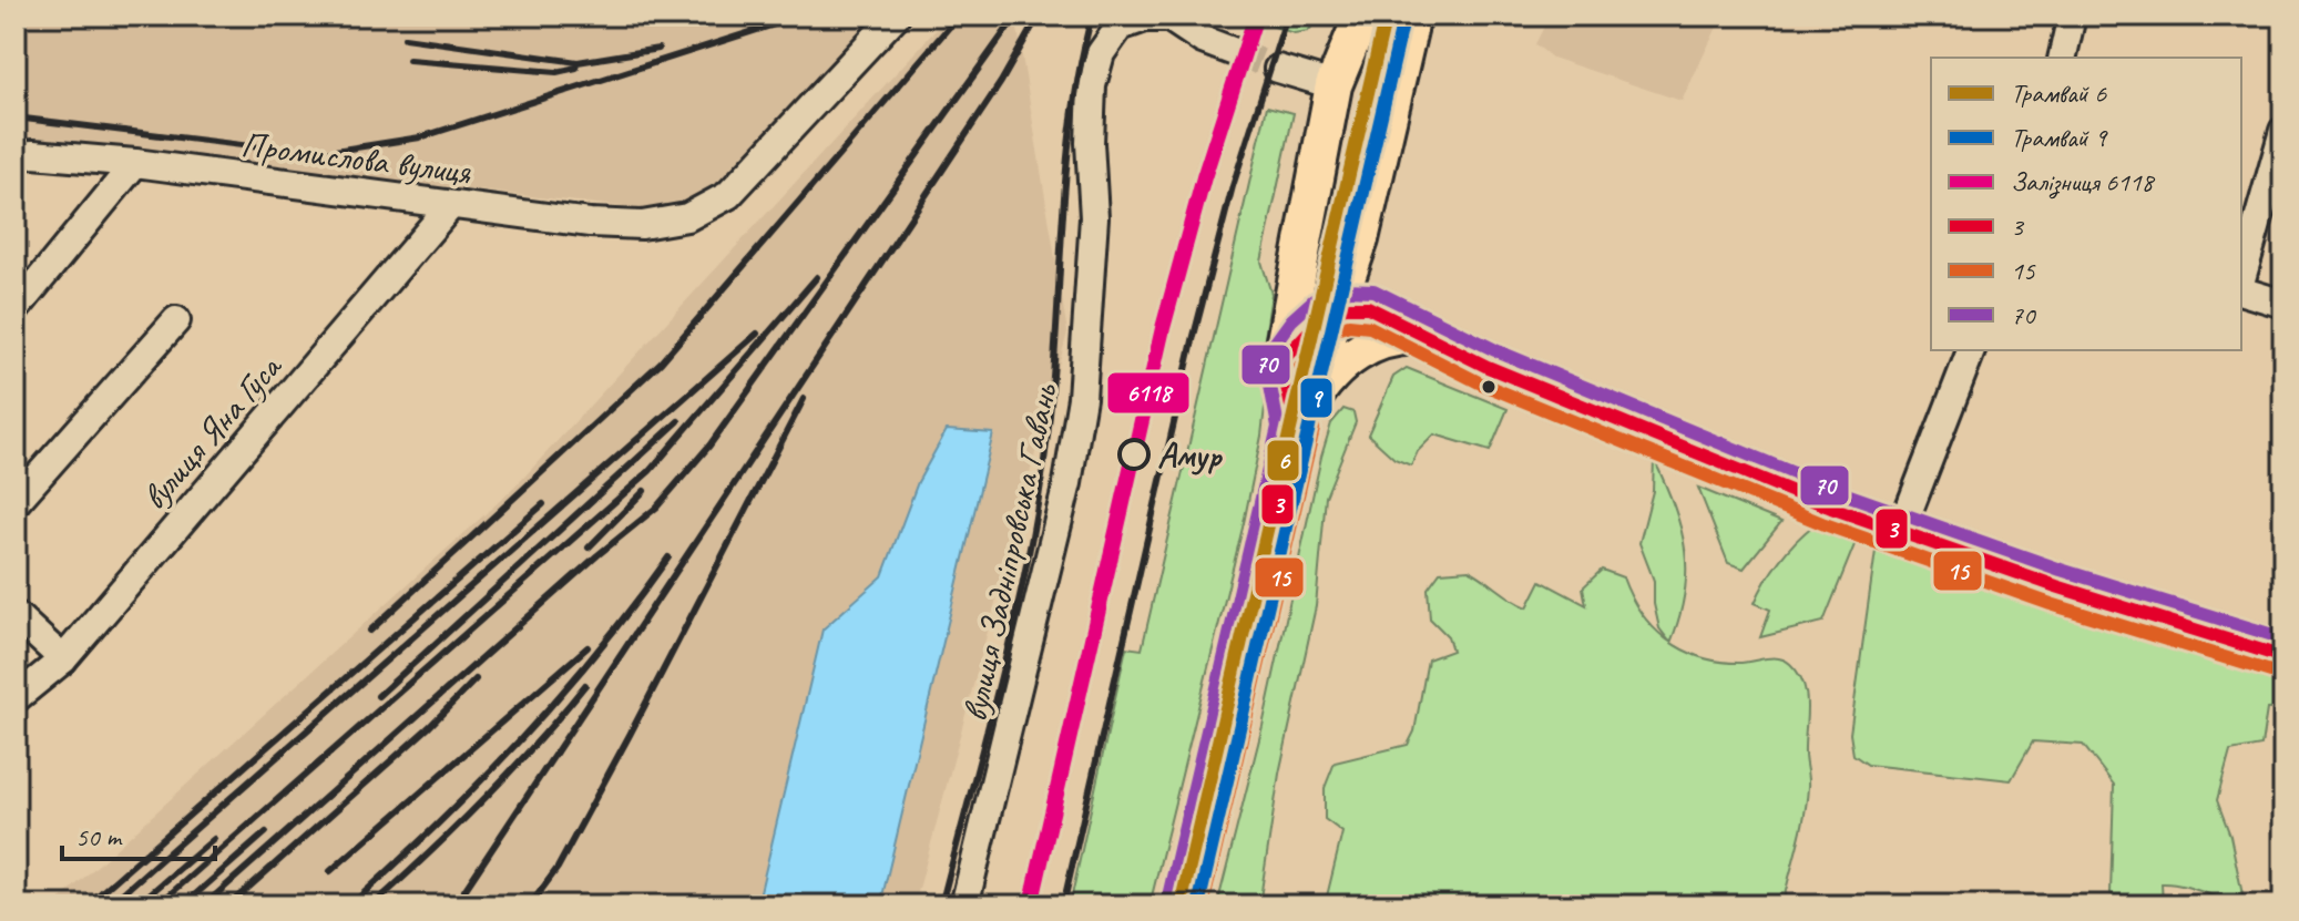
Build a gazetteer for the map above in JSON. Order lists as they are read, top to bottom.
{
  "streets": {
    "street": ["Промислова вулиця", "вулиця Яна Гуса", "вулиця Задніпровська Гавань"]
  },
  "crossings": [
    ["Промислова вулиця", "вулиця Яна Гуса"]
  ],
  "places": ["Амур"],
  "lines": [
    "tram line 6",
    "rail line 6118",
    "tram line 9",
    "transit line 70",
    "transit line 3",
    "transit line 15"
  ],
  "legend": [
    "Трамвай 6",
    "Трамвай 9",
    "Залізниця 6118",
    "3",
    "15",
    "70"
  ],
  "scale_bar": "50 m"
}
